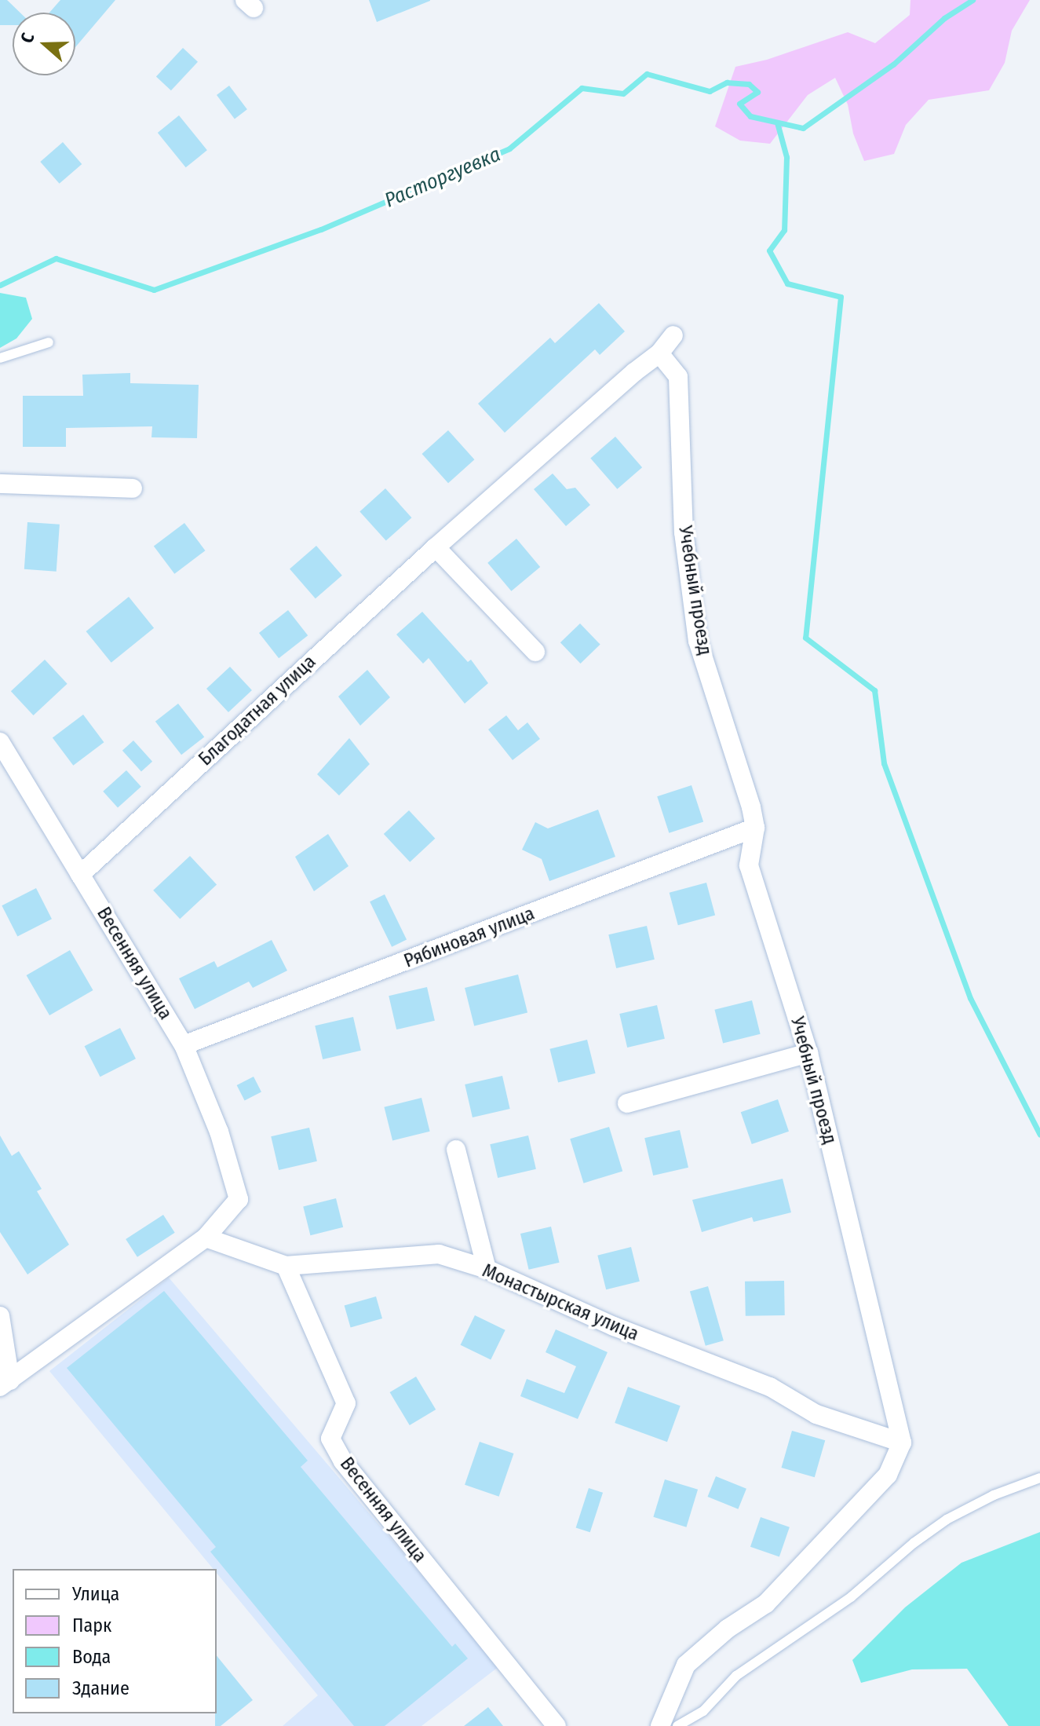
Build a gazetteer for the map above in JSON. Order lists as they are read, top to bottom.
{
  "streets": {
    "street": [
      "Учебный проезд",
      "Благодатная улица",
      "Рябиновая улица",
      "Весенняя улица",
      "Монастырская улица"
    ]
  },
  "crossings": [
    ["Учебный проезд", "Благодатная улица"],
    ["Учебный проезд", "Рябиновая улица"],
    ["Учебный проезд", "Монастырская улица"],
    ["Благодатная улица", "Весенняя улица"],
    ["Рябиновая улица", "Весенняя улица"],
    ["Весенняя улица", "Монастырская улица"]
  ],
  "water": ["Расторгуевка"],
  "legend": [
    "Улица",
    "Парк",
    "Вода",
    "Здание"
  ],
  "north": "left"
}
